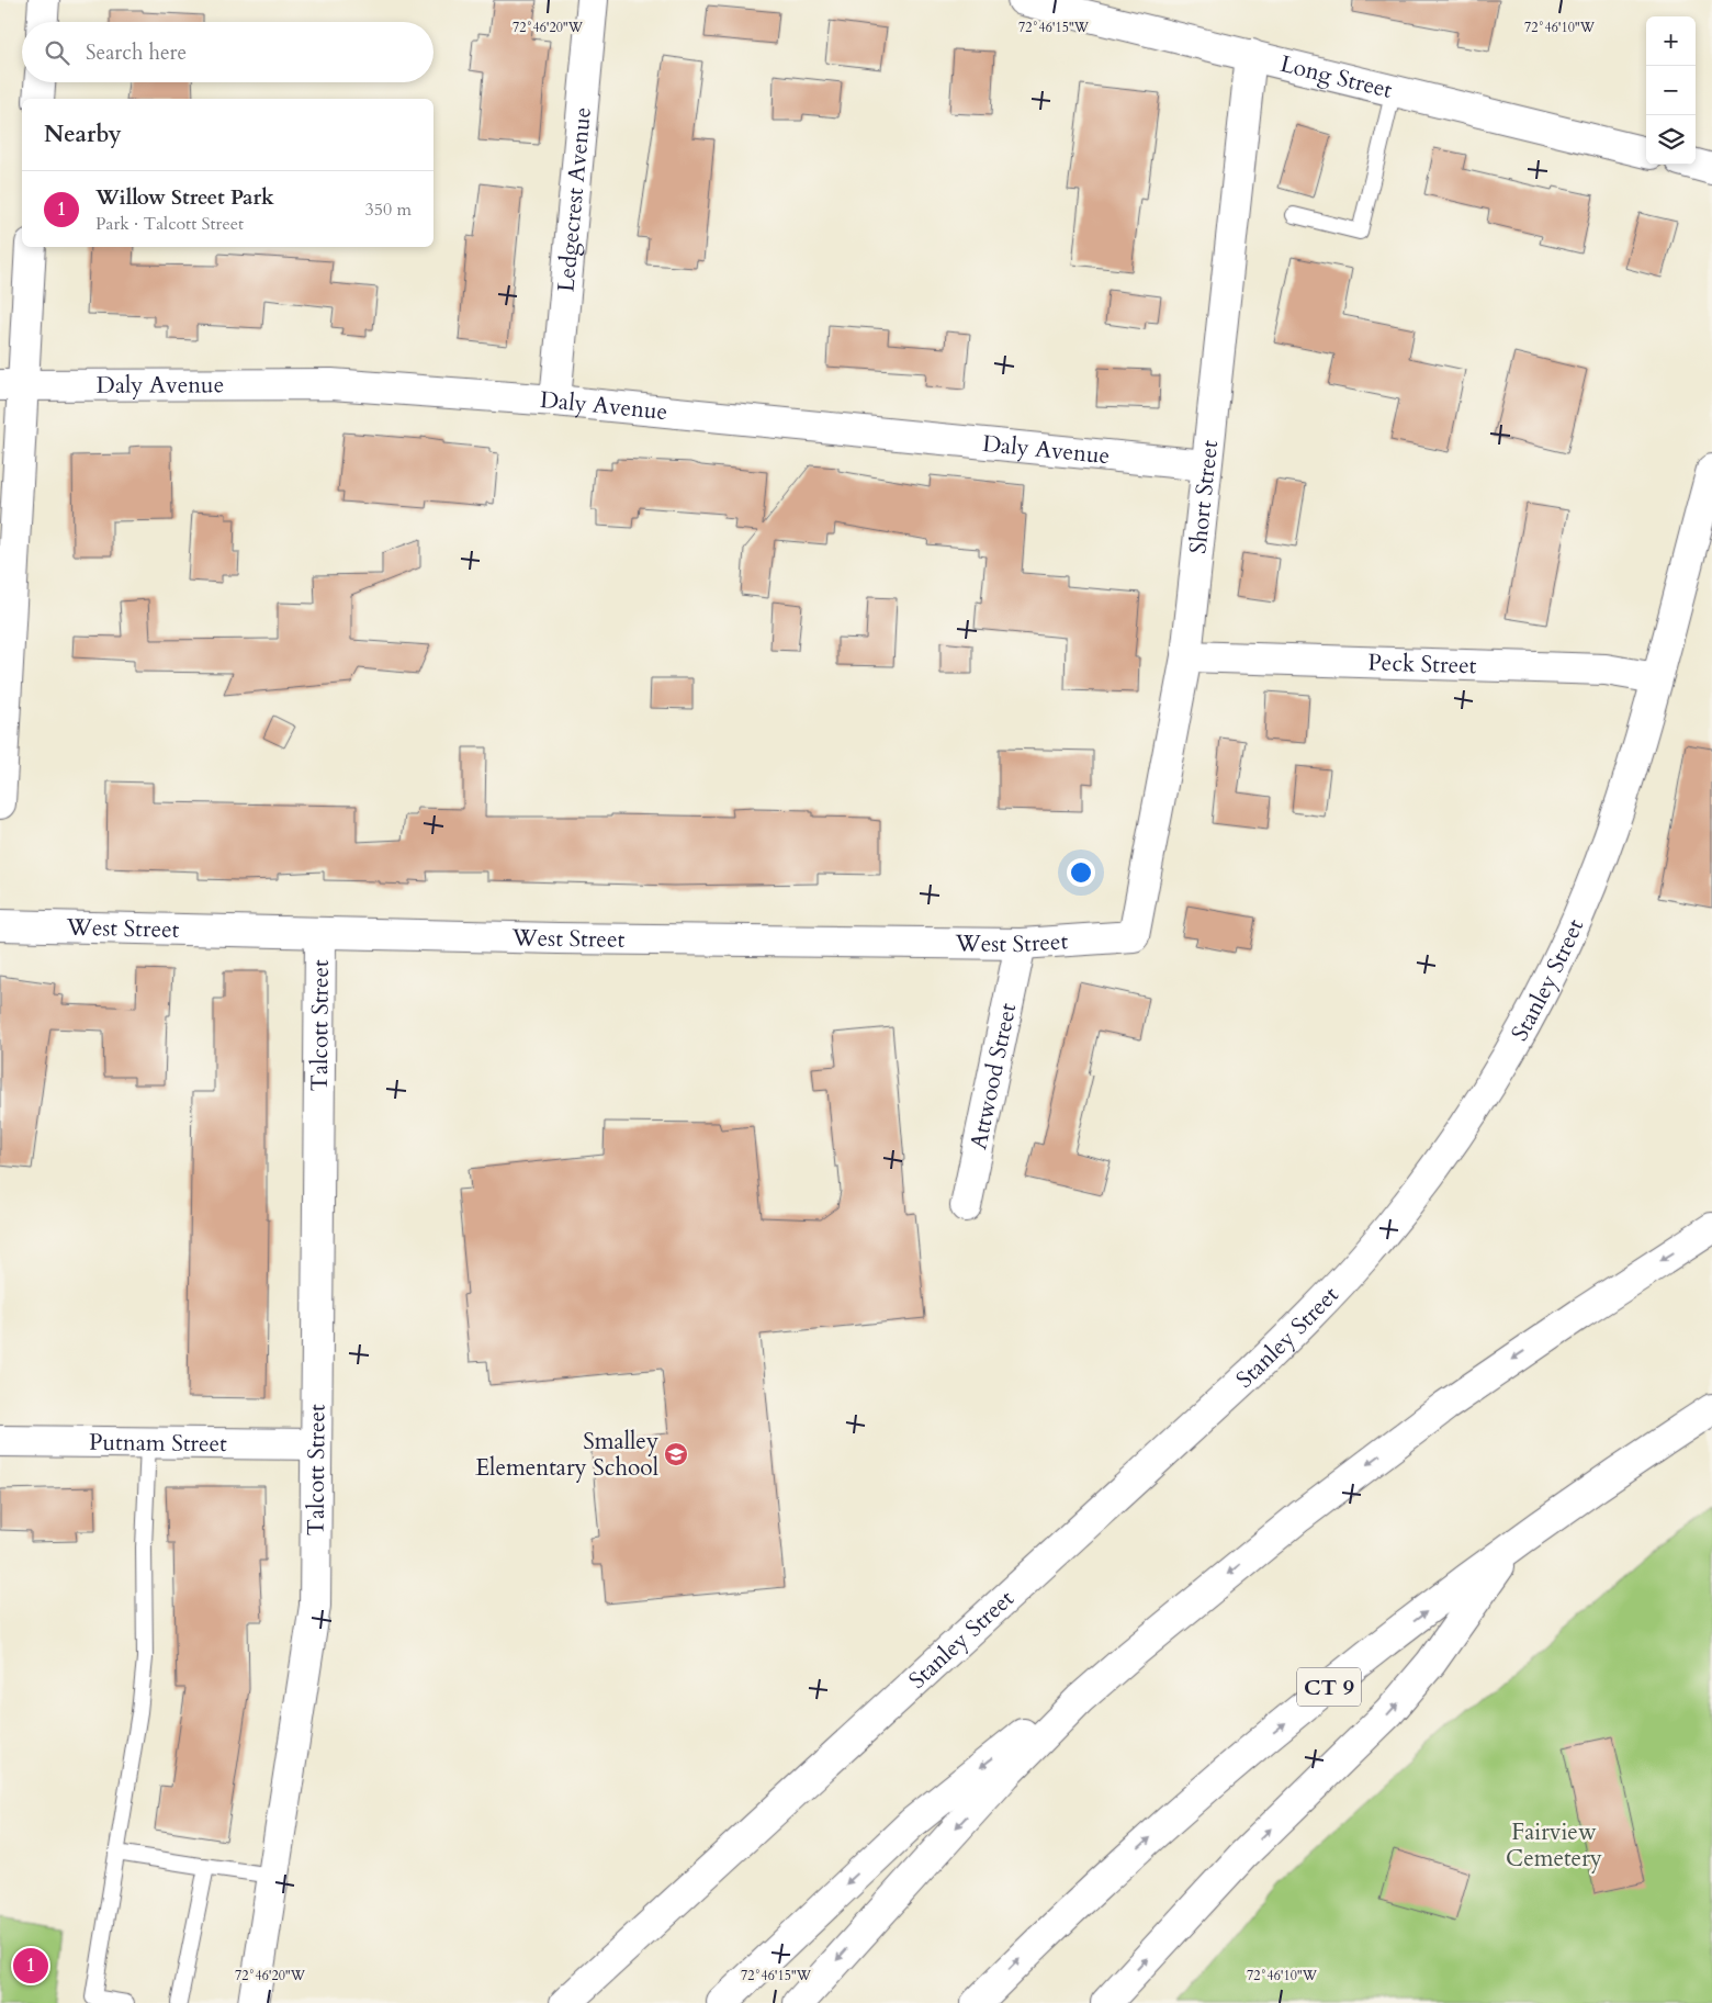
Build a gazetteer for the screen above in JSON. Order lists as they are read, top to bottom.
{
  "streets": {
    "main road": [
      "Long Street",
      "Ledgecrest Avenue",
      "Daly Avenue",
      "Short Street",
      "Peck Street",
      "West Street",
      "Stanley Street",
      "Talcott Street",
      "Attwood Street",
      "Putnam Street",
      "CT 9"
    ]
  },
  "crossings": [
    ["Long Street", "Short Street"],
    ["Ledgecrest Avenue", "Daly Avenue"],
    ["Daly Avenue", "Short Street"],
    ["Short Street", "Peck Street"],
    ["Short Street", "West Street"],
    ["Peck Street", "Stanley Street"],
    ["West Street", "Talcott Street"],
    ["West Street", "Attwood Street"],
    ["Talcott Street", "Putnam Street"]
  ],
  "parks": ["Fairview Cemetery"],
  "places": {
    "school or university": ["Smalley Elementary School"]
  },
  "page": {
    "map_buttons": ["+", "−"],
    "search": "Search here",
    "heading": "Nearby",
    "list": [
      {
        "mark": "1",
        "name": "Willow Street Park",
        "note": "Park · Talcott Street",
        "value": "350 m"
      }
    ],
    "pins": "1"
  },
  "coordinates": ["72°46'20\"W", "72°46'15\"W", "72°46'10\"W"]
}
